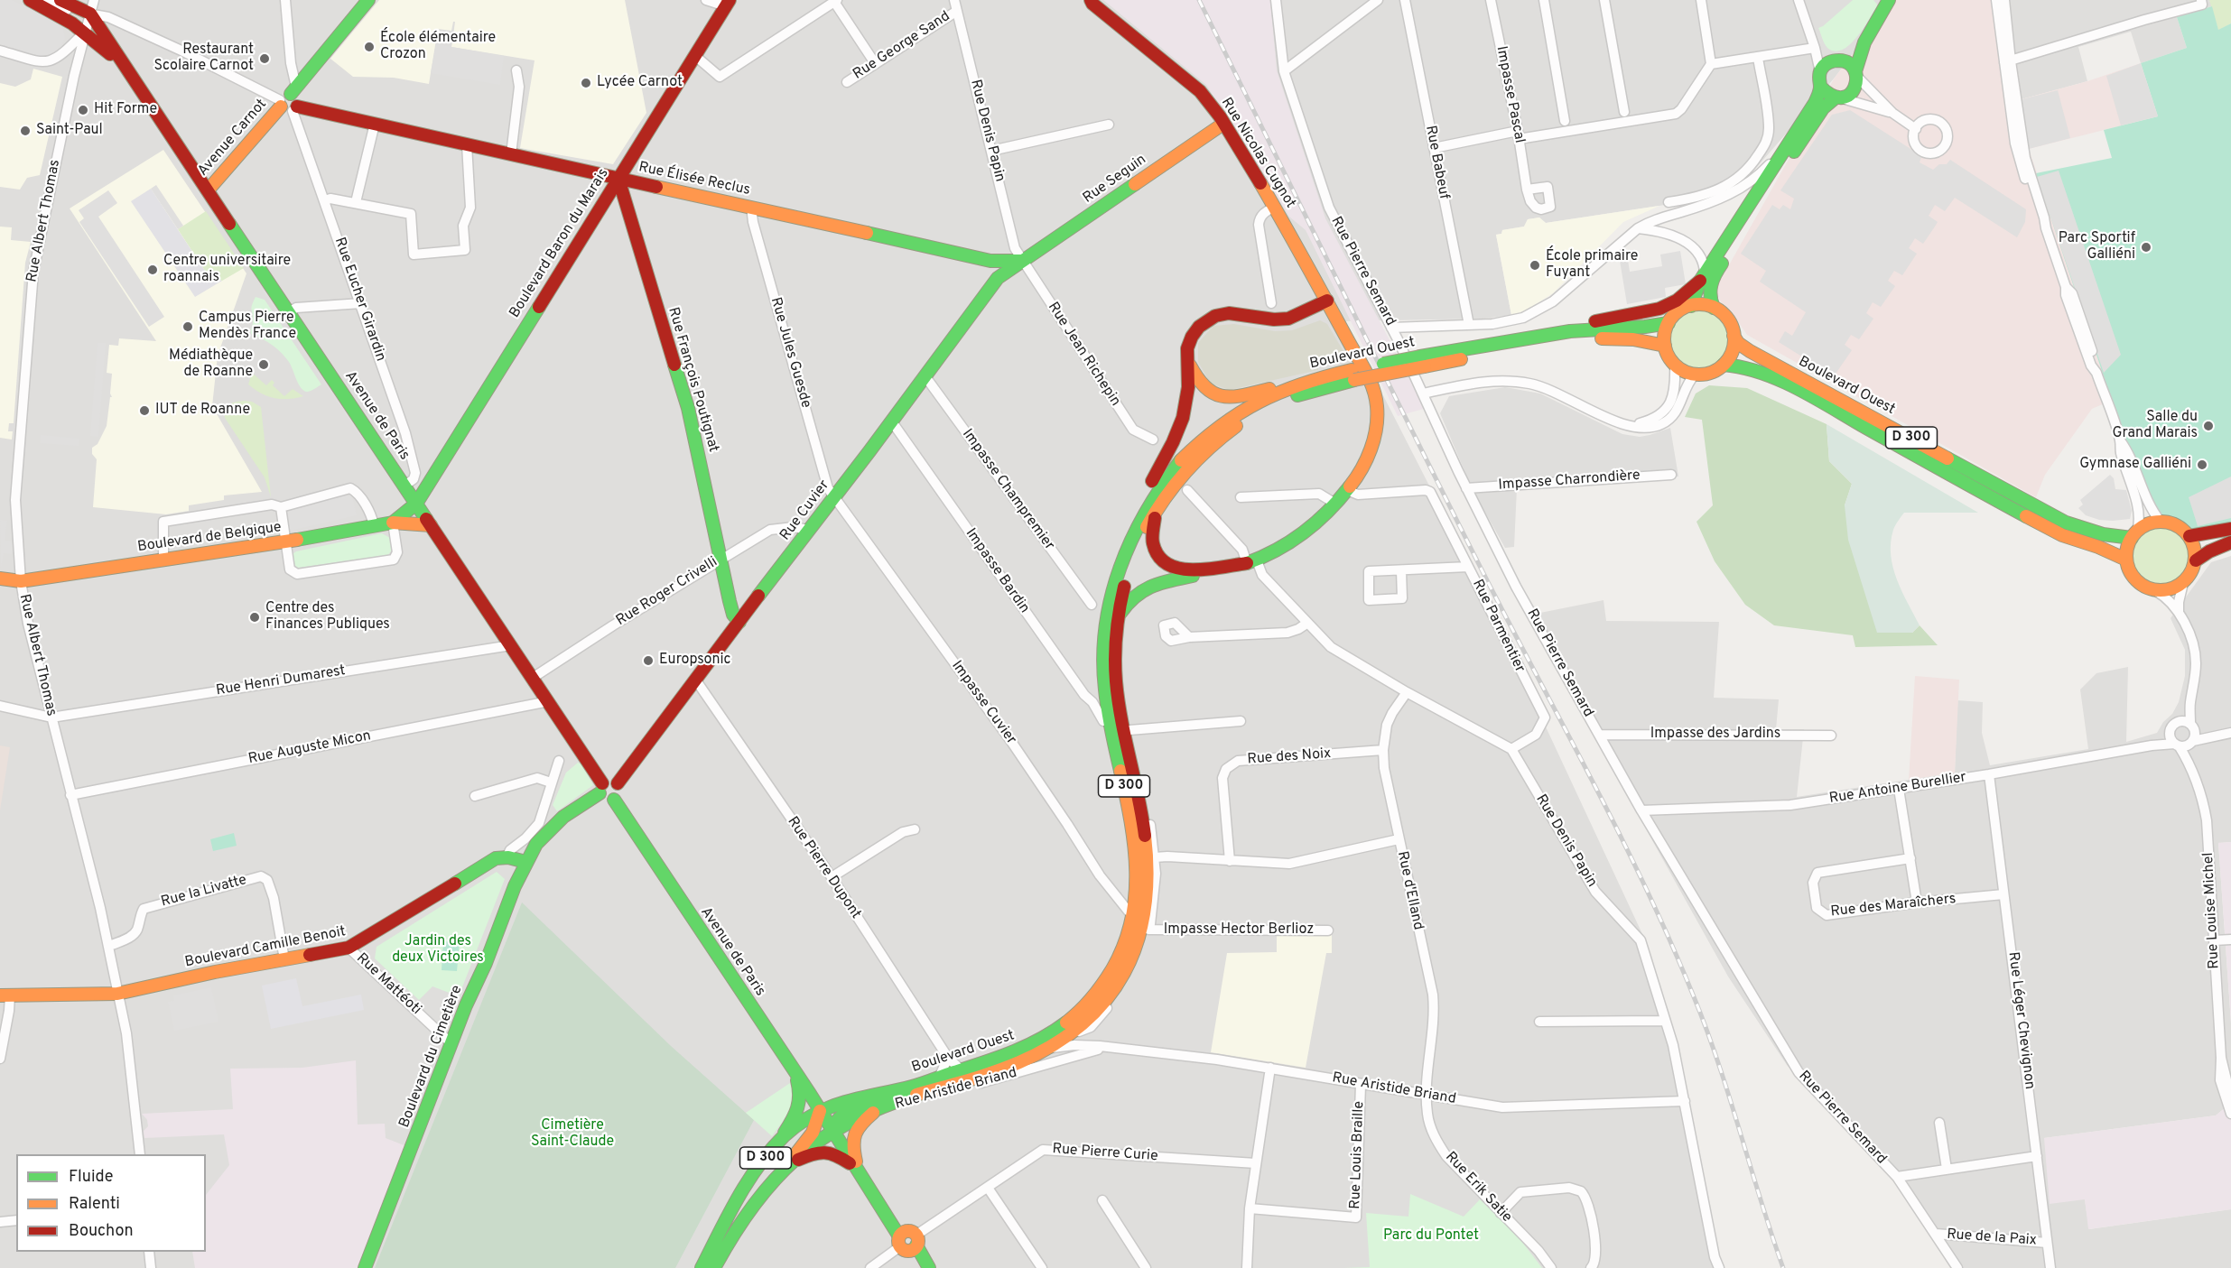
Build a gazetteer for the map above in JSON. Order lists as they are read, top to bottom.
{
  "streets": {
    "main road": [
      "Avenue Carnot",
      "Rue Nicolas Cugnot",
      "Rue Élisée Reclus",
      "Rue Seguin",
      "Boulevard Baron du Marais",
      "Boulevard Ouest",
      "Rue François Poutignat",
      "Avenue de Paris",
      "D 300",
      "Rue Cuvier",
      "Boulevard de Belgique",
      "Boulevard Camille Benoit",
      "Boulevard du Cimetière"
    ],
    "street": [
      "Rue George Sand",
      "Impasse Pascal",
      "Rue Denis Papin",
      "Rue Babeuf",
      "Rue Albert Thomas",
      "Rue Pierre Semard",
      "Rue Eucher Girardin",
      "Rue Jules Guesde",
      "Rue Jean Richepin",
      "Impasse Charrondière",
      "Impasse Champremier",
      "Impasse Bardin",
      "Rue Roger Crivelli",
      "Rue Parmentier",
      "Rue Henri Dumarest",
      "Impasse Cuvier",
      "Impasse des Jardins",
      "Rue Auguste Micon",
      "Rue des Noix",
      "Rue Antoine Burellier",
      "Rue Pierre Dupont",
      "Rue d'Elland",
      "Rue la Livatte",
      "Rue des Maraîchers",
      "Rue Louise Michel",
      "Impasse Hector Berlioz",
      "Rue Mattéoti",
      "Rue Léger Chevignon",
      "Rue Aristide Briand",
      "Rue Pierre Curie",
      "Rue Louis Braille",
      "Rue Erik Satie",
      "Rue de la Paix"
    ]
  },
  "crossings": [
    ["Rue George Sand", "Rue Denis Papin"],
    ["Rue Denis Papin", "Rue Élisée Reclus"],
    ["Rue Denis Papin", "Rue Seguin"],
    ["Rue Denis Papin", "Rue Jean Richepin"],
    ["Rue Denis Papin", "Rue Cuvier"],
    ["Rue Denis Papin", "Rue Parmentier"],
    ["Rue Denis Papin", "Rue Aristide Briand"],
    ["Avenue Carnot", "Rue Élisée Reclus"],
    ["Avenue Carnot", "Rue Eucher Girardin"],
    ["Avenue Carnot", "Avenue de Paris"],
    ["Rue Nicolas Cugnot", "Rue Seguin"],
    ["Rue Nicolas Cugnot", "Rue Parmentier"],
    ["Rue Élisée Reclus", "Rue Seguin"],
    ["Rue Élisée Reclus", "Boulevard Baron du Marais"],
    ["Rue Élisée Reclus", "Rue Eucher Girardin"],
    ["Rue Élisée Reclus", "Rue Jules Guesde"],
    ["Rue Élisée Reclus", "Rue Jean Richepin"],
    ["Rue Élisée Reclus", "Rue François Poutignat"],
    ["Rue Élisée Reclus", "Rue Cuvier"],
    ["Rue Seguin", "Rue Jean Richepin"],
    ["Rue Seguin", "Rue Cuvier"],
    ["Rue Albert Thomas", "Boulevard de Belgique"],
    ["Rue Albert Thomas", "Rue Henri Dumarest"],
    ["Rue Albert Thomas", "Rue Auguste Micon"],
    ["Rue Albert Thomas", "Boulevard Camille Benoit"],
    ["Boulevard Baron du Marais", "Rue François Poutignat"],
    ["Boulevard Baron du Marais", "Avenue de Paris"],
    ["Rue Pierre Semard", "Impasse Charrondière"],
    ["Rue Pierre Semard", "Impasse des Jardins"],
    ["Rue Pierre Semard", "Rue Antoine Burellier"],
    ["Rue Pierre Semard", "Rue de la Paix"],
    ["Rue Jules Guesde", "Rue Cuvier"],
    ["Rue Jules Guesde", "Impasse Cuvier"],
    ["Boulevard Ouest", "Avenue de Paris"],
    ["Boulevard Ouest", "Rue Pierre Dupont"],
    ["Boulevard Ouest", "Rue Aristide Briand"],
    ["Rue Jean Richepin", "Rue Cuvier"],
    ["Rue François Poutignat", "Rue Cuvier"],
    ["Rue François Poutignat", "Rue Roger Crivelli"],
    ["Avenue de Paris", "Rue Cuvier"],
    ["Avenue de Paris", "Boulevard de Belgique"],
    ["Avenue de Paris", "Rue Roger Crivelli"],
    ["Avenue de Paris", "Rue Henri Dumarest"],
    ["Avenue de Paris", "Rue Auguste Micon"],
    ["Avenue de Paris", "Boulevard du Cimetière"],
    ["Avenue de Paris", "Rue Pierre Curie"],
    ["Impasse Champremier", "Rue Cuvier"],
    ["Rue Cuvier", "Impasse Bardin"],
    ["Rue Cuvier", "Rue Roger Crivelli"],
    ["Rue Cuvier", "Impasse Cuvier"],
    ["Rue Cuvier", "Rue Pierre Dupont"],
    ["Rue Cuvier", "Boulevard du Cimetière"],
    ["Rue des Noix", "Rue d'Elland"],
    ["Rue Antoine Burellier", "Rue Louise Michel"],
    ["Rue Antoine Burellier", "Rue Léger Chevignon"],
    ["Rue d'Elland", "Rue Aristide Briand"],
    ["Rue d'Elland", "Rue Erik Satie"],
    ["Rue la Livatte", "Boulevard Camille Benoit"],
    ["Rue des Maraîchers", "Rue Léger Chevignon"],
    ["Boulevard Camille Benoit", "Rue Mattéoti"],
    ["Rue Mattéoti", "Boulevard du Cimetière"],
    ["Rue Léger Chevignon", "Rue de la Paix"],
    ["Rue Aristide Briand", "Rue Louis Braille"],
    ["Rue Aristide Briand", "Rue Erik Satie"]
  ],
  "parks": ["Jardin des deux Victoires", "Cimetière Saint-Claude", "Parc du Pontet"],
  "places": [
    "École élémentaire Crozon",
    "Restaurant Scolaire Carnot",
    "Lycée Carnot",
    "Hit Forme",
    "Saint-Paul",
    "Parc Sportif Galliéni",
    "École primaire Fuyant",
    "Centre universitaire roannais",
    "Campus Pierre Mendès France",
    "Médiathèque de Roanne",
    "IUT de Roanne",
    "Salle du Grand Marais",
    "Gymnase Galliéni",
    "Centre des Finances Publiques",
    "Europsonic"
  ],
  "legend": ["Fluide", "Ralenti", "Bouchon"]
}
